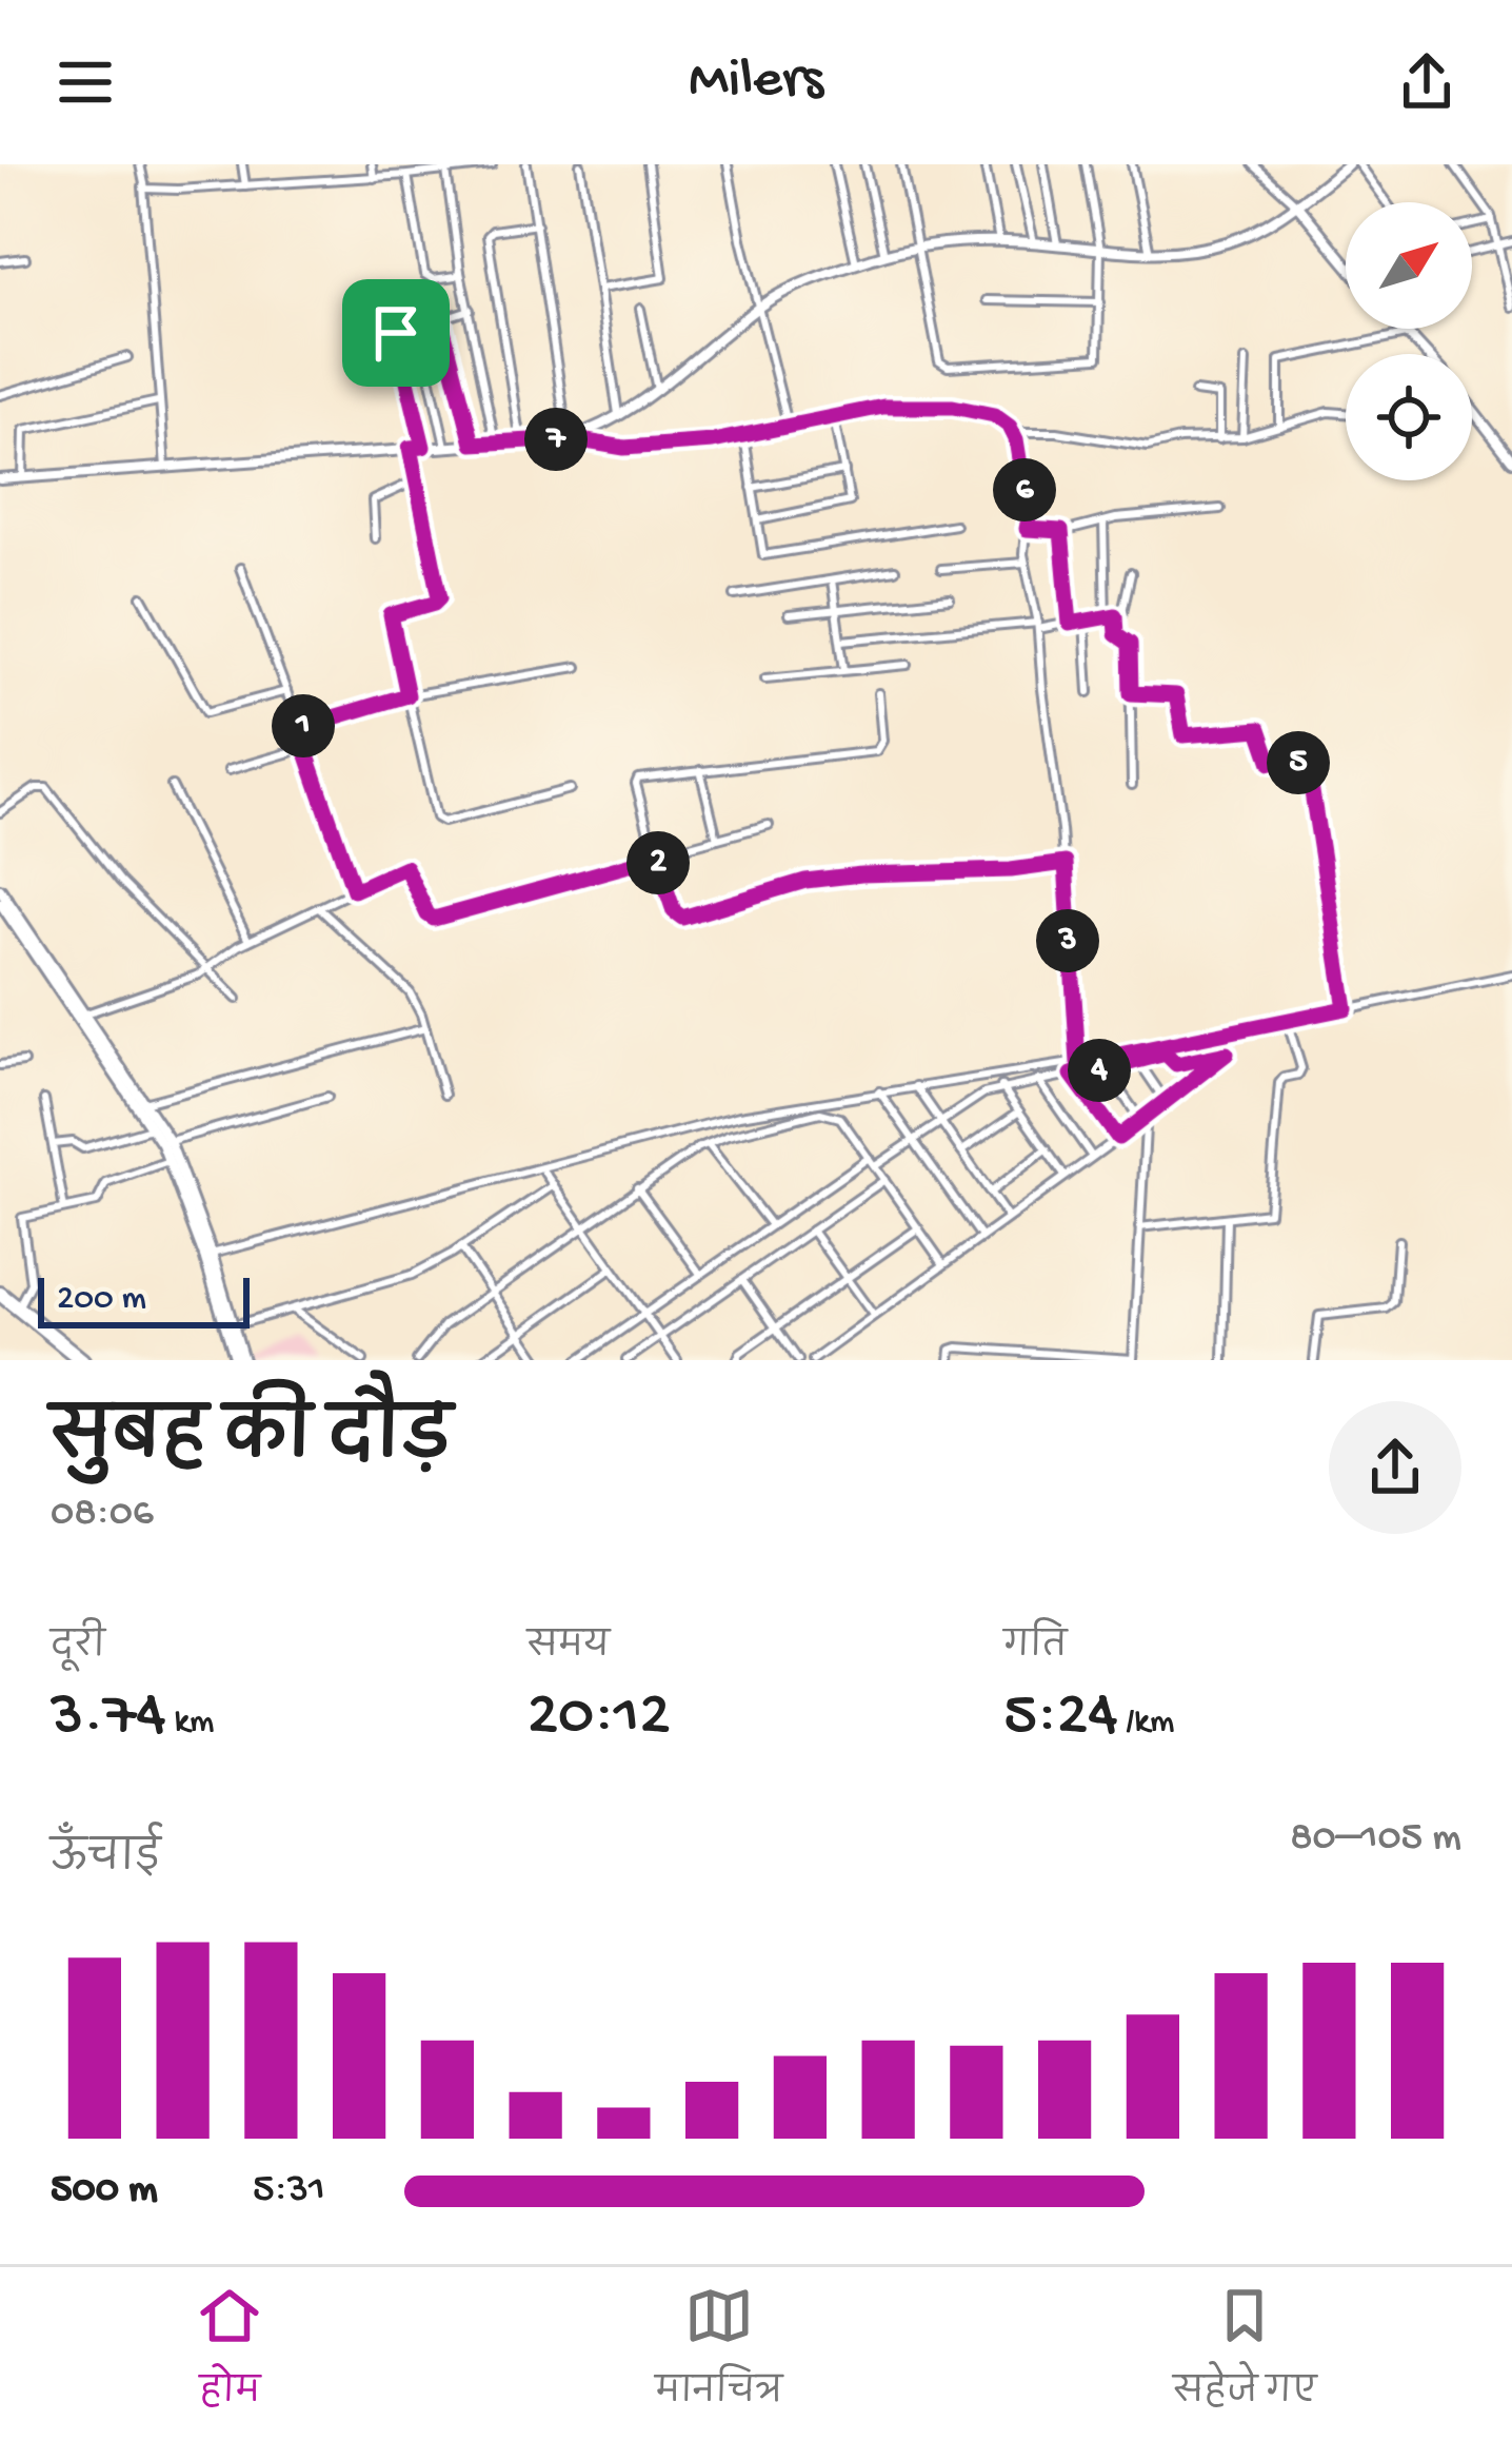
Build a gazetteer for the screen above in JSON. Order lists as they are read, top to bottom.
{
  "scale_bar": "200 m",
  "north": "top right",
  "page": {
    "header": "Milers",
    "pins": [
      "7",
      "6",
      "1",
      "5",
      "2",
      "3",
      "4"
    ],
    "scale": "200 m",
    "heading": ["सुबह की दौड़", "08:06"],
    "stats": [
      ["दूरी", "3.74 km"],
      ["समय", "20:12"],
      ["गति", "5:24 /km"]
    ],
    "chart": ["ऊँचाई", "80–105 m"],
    "list": [
      {
        "name": "500 m",
        "note": "5:31"
      }
    ],
    "tabs": ["होम", "मानचित्र", "सहेजे गए"]
  }
}
